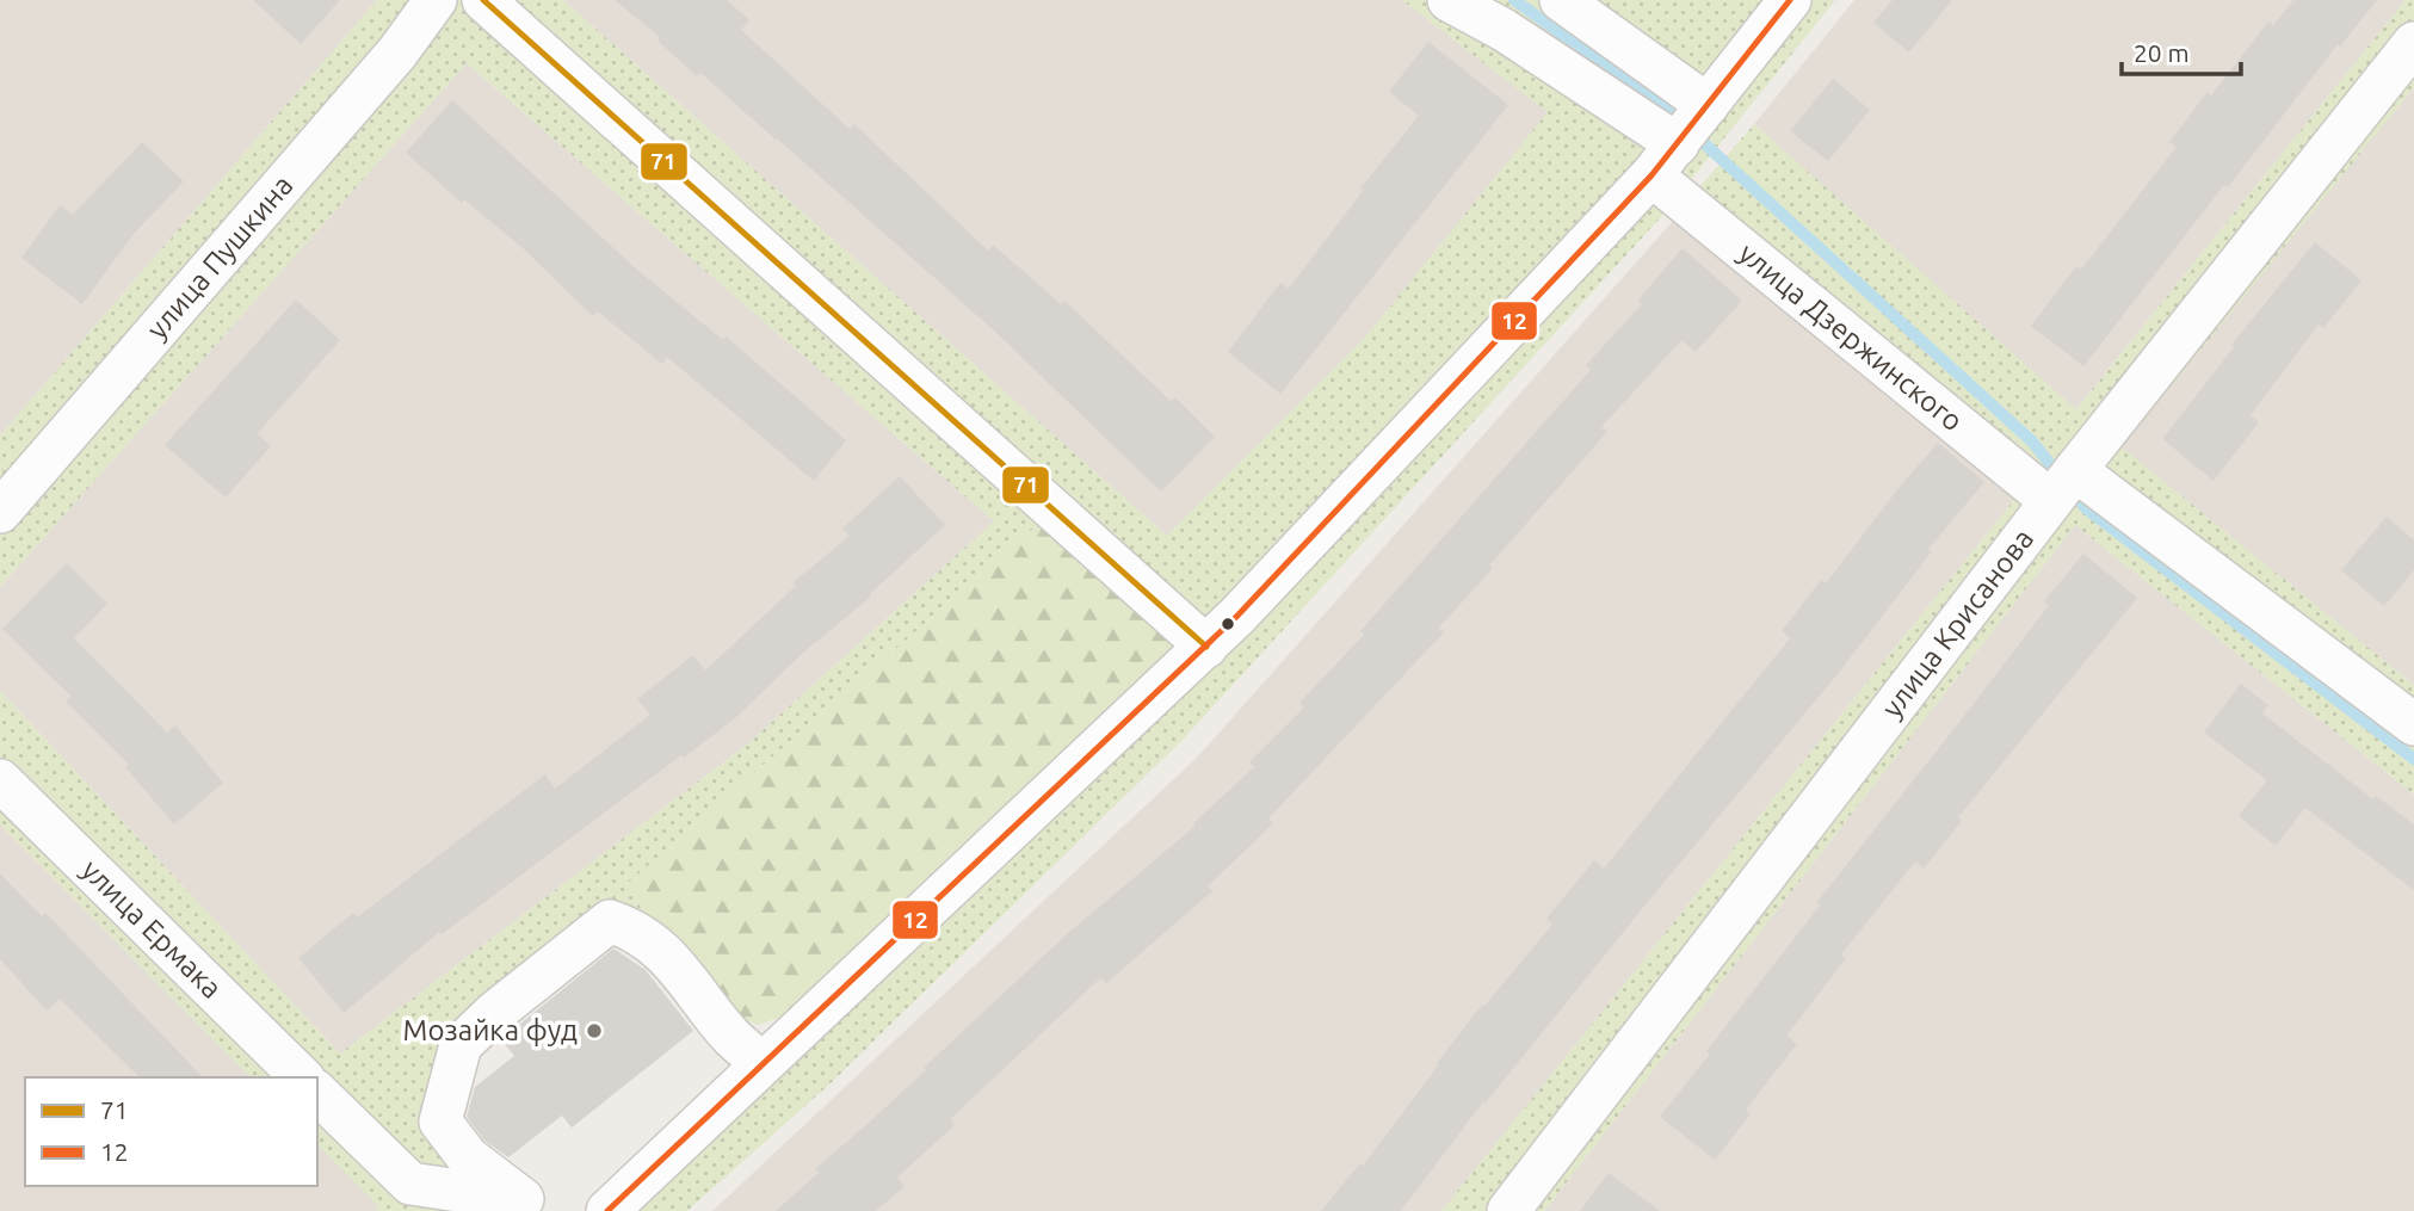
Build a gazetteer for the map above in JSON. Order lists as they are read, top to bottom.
{
  "streets": {
    "street": [
      "улица Пушкина",
      "улица Дзержинского",
      "улица Крисанова",
      "улица Ермака"
    ]
  },
  "crossings": [
    ["улица Дзержинского", "улица Крисанова"]
  ],
  "places": ["Мозайка фуд"],
  "lines": ["transit line 71", "transit line 12"],
  "legend": ["71", "12"],
  "scale_bar": "20 m"
}
